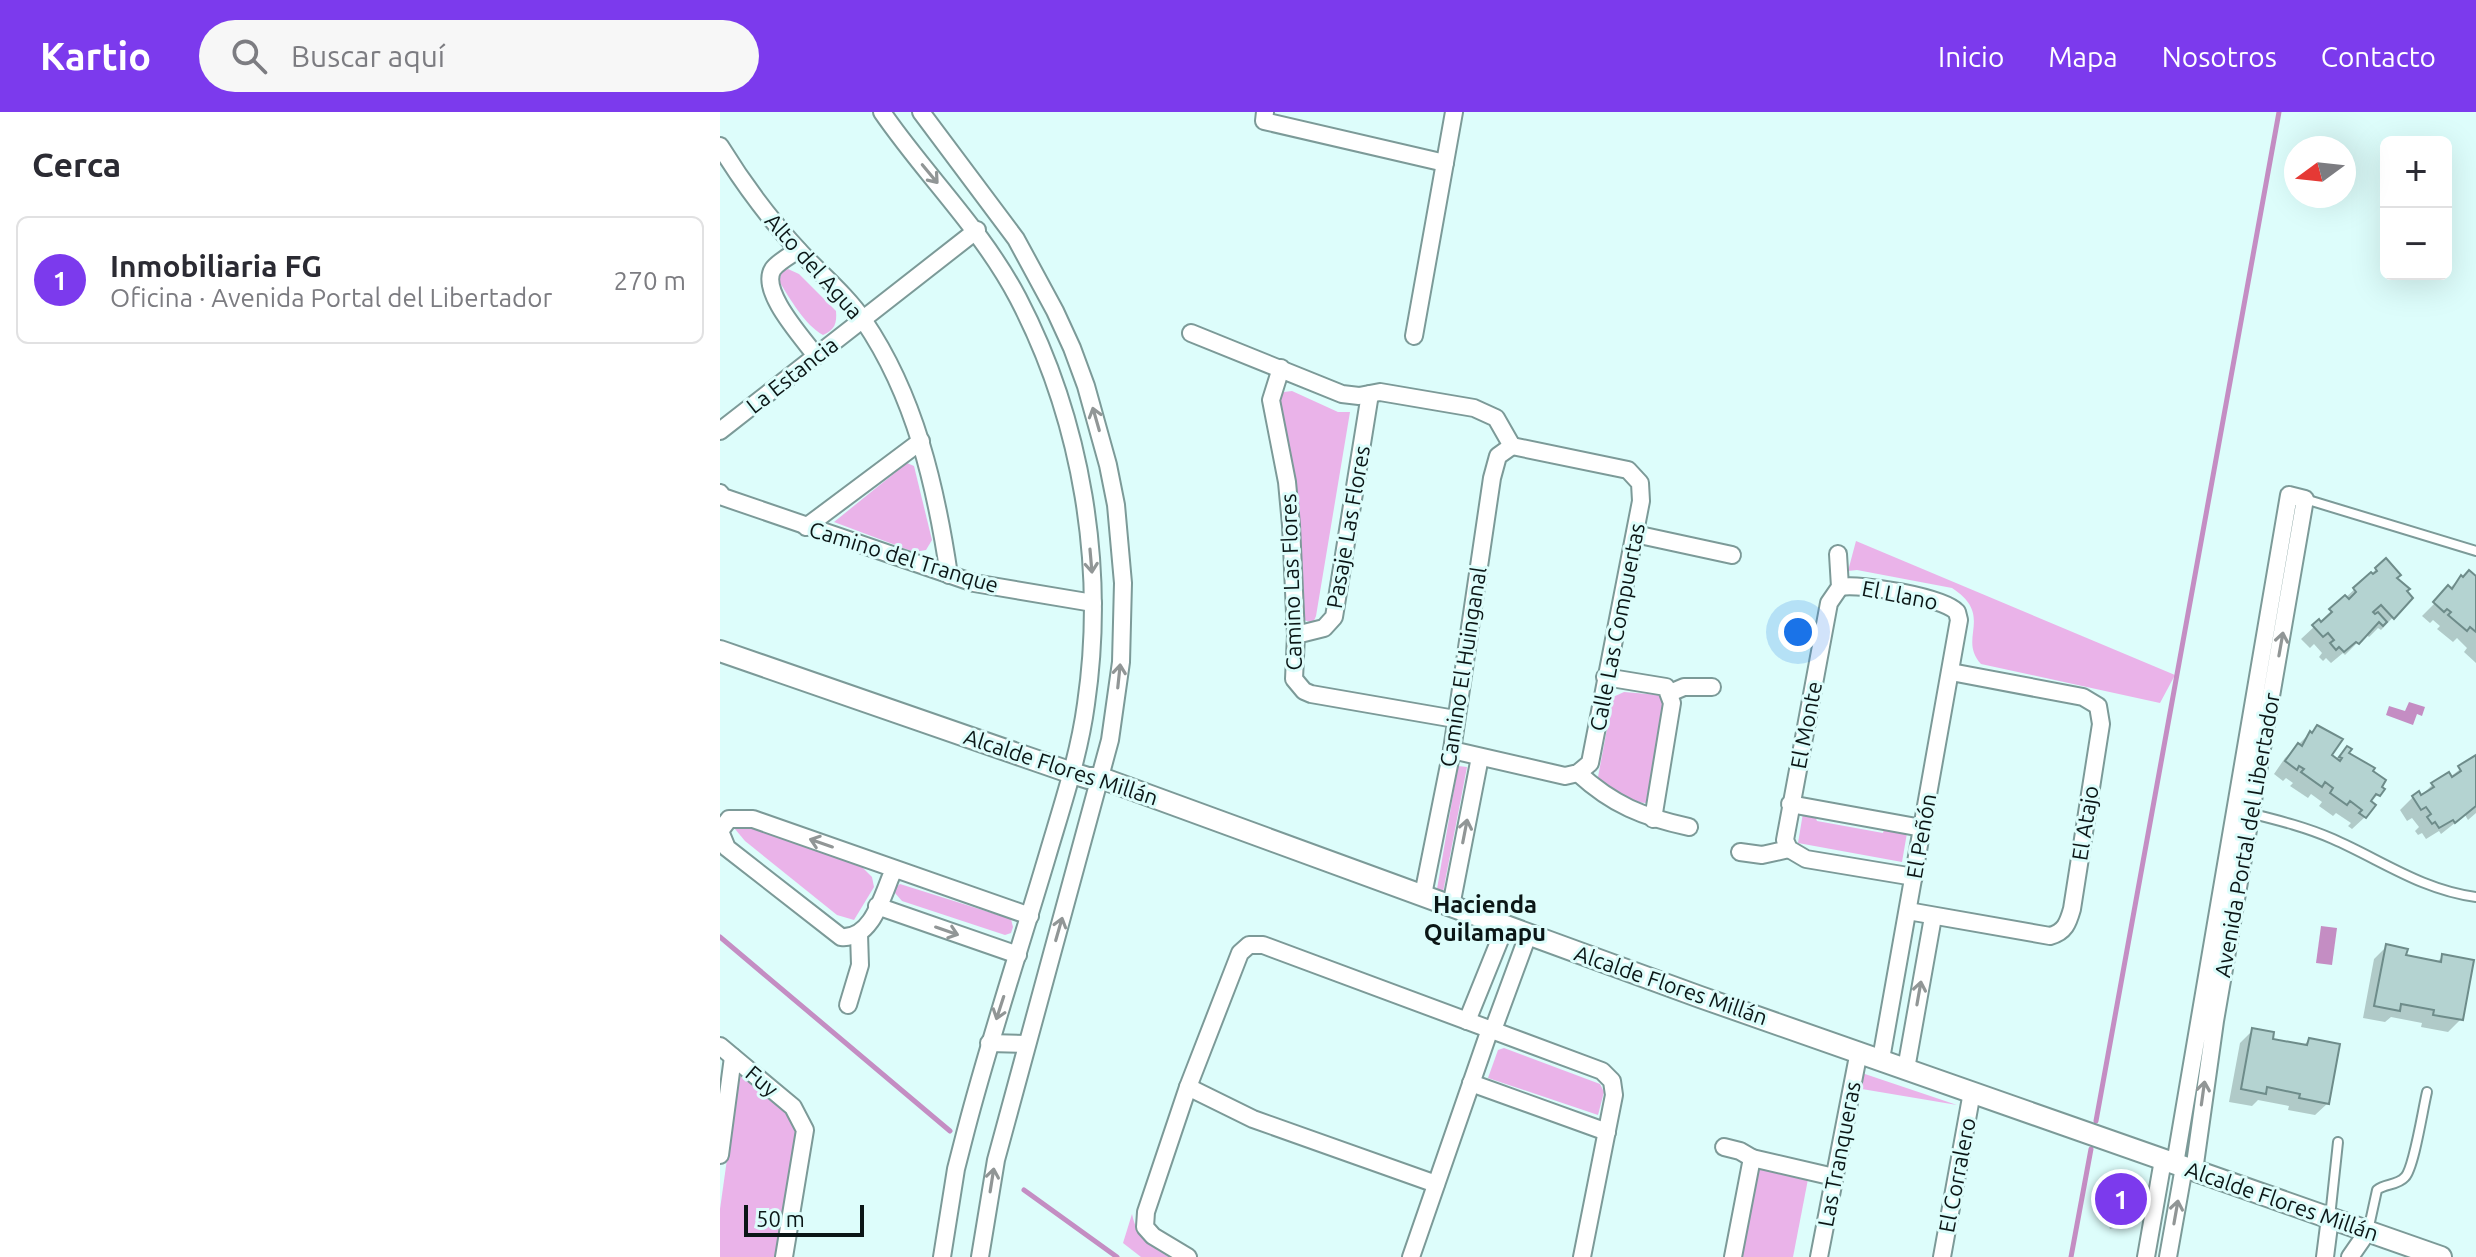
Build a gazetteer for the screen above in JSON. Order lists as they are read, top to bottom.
{
  "streets": {
    "street": [
      "Alto del Agua",
      "La Estancia",
      "Pasaje Las Flores",
      "Camino del Tranque",
      "Camino Las Flores",
      "El Llano",
      "Calle Las Compuertas",
      "Camino El Huinganal",
      "El Monte",
      "Alcalde Flores Millán",
      "El Atajo",
      "Avenida Portal del Libertador",
      "El Peñón",
      "Fuy",
      "Las Tranqueras",
      "El Corralero"
    ]
  },
  "crossings": [
    ["Alto del Agua", "La Estancia"],
    ["Alto del Agua", "Camino del Tranque"],
    ["Pasaje Las Flores", "Camino Las Flores"],
    ["Camino Las Flores", "Camino El Huinganal"],
    ["El Llano", "El Monte"],
    ["El Llano", "El Peñón"],
    ["Calle Las Compuertas", "Camino El Huinganal"],
    ["Camino El Huinganal", "Alcalde Flores Millán"],
    ["Alcalde Flores Millán", "Avenida Portal del Libertador"],
    ["Alcalde Flores Millán", "El Peñón"],
    ["Alcalde Flores Millán", "Las Tranqueras"],
    ["Alcalde Flores Millán", "El Corralero"],
    ["El Atajo", "El Peñón"]
  ],
  "districts": ["Hacienda Quilamapu"],
  "scale_bar": "50 m",
  "north": "left",
  "page": {
    "header": "Kartio",
    "search": "Buscar aquí",
    "nav": [
      "Inicio",
      "Mapa",
      "Nosotros",
      "Contacto"
    ],
    "heading": "Cerca",
    "map_buttons": ["+", "−"],
    "list": [
      {
        "mark": "1",
        "name": "Inmobiliaria FG",
        "note": "Oficina · Avenida Portal del Libertador",
        "value": "270 m"
      }
    ],
    "pins": "1",
    "scale": "50 m"
  }
}
